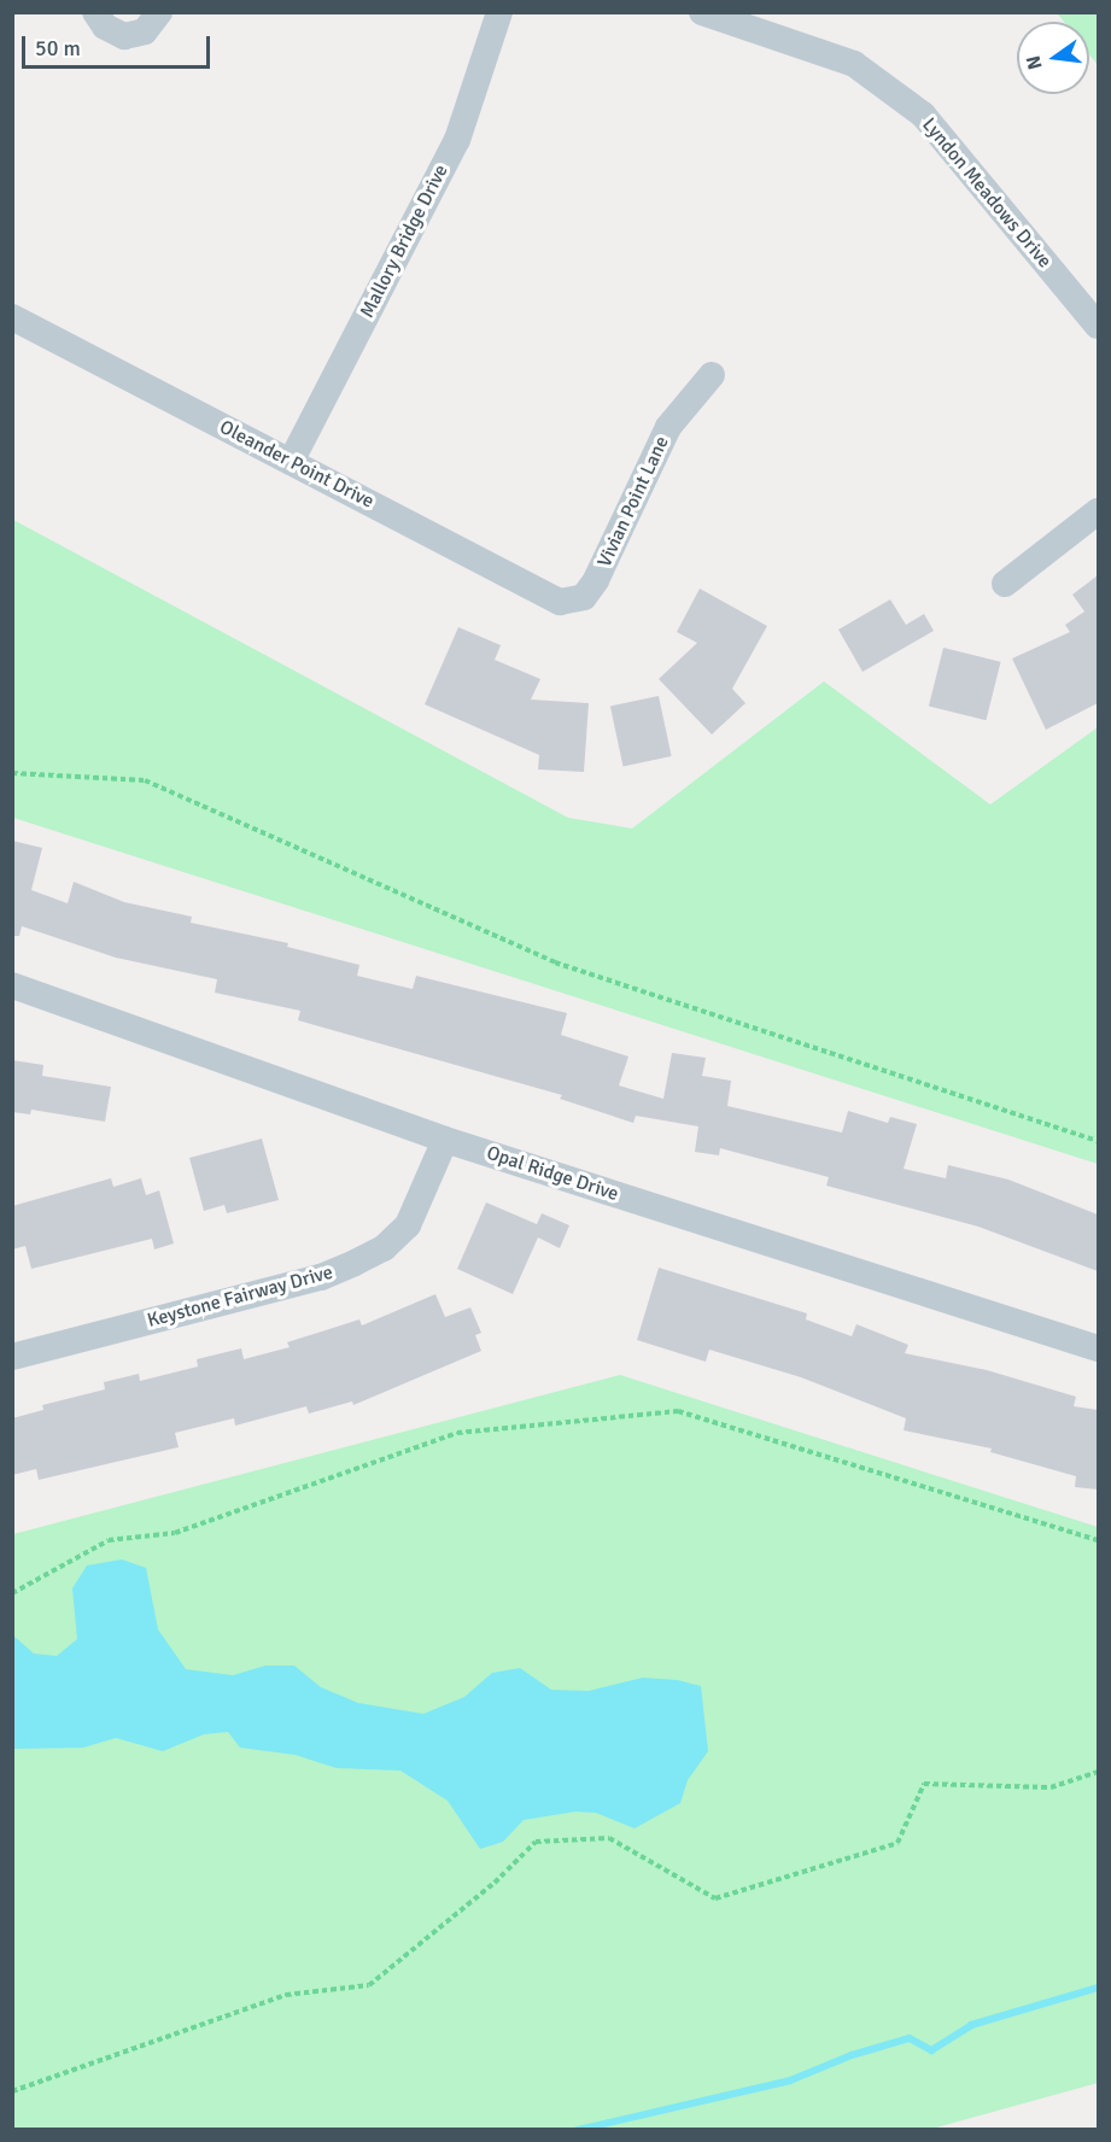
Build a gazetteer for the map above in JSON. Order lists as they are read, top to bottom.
{
  "streets": {
    "street": [
      "Lyndon Meadows Drive",
      "Mallory Bridge Drive",
      "Oleander Point Drive",
      "Vivian Point Lane",
      "Opal Ridge Drive",
      "Keystone Fairway Drive"
    ]
  },
  "crossings": [
    ["Mallory Bridge Drive", "Oleander Point Drive"],
    ["Oleander Point Drive", "Vivian Point Lane"],
    ["Opal Ridge Drive", "Keystone Fairway Drive"]
  ],
  "scale_bar": "50 m",
  "north": "left"
}
